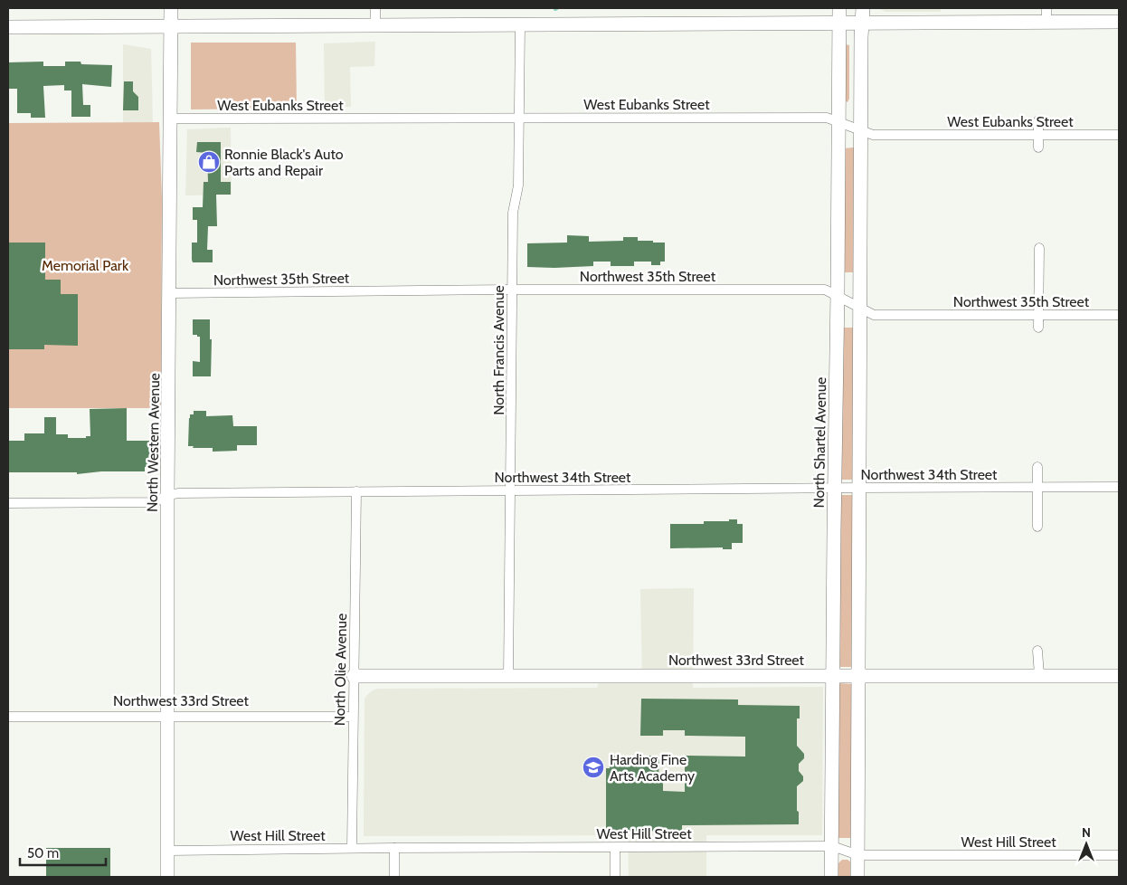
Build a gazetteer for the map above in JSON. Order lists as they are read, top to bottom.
{
  "streets": {
    "street": [
      "West Eubanks Street",
      "Northwest 35th Street",
      "North Francis Avenue",
      "North Western Avenue",
      "North Shartel Avenue",
      "Northwest 34th Street",
      "Northwest 33rd Street",
      "North Olie Avenue",
      "West Hill Street"
    ]
  },
  "crossings": [
    ["West Eubanks Street", "North Francis Avenue"],
    ["West Eubanks Street", "North Western Avenue"],
    ["West Eubanks Street", "North Shartel Avenue"],
    ["Northwest 35th Street", "North Francis Avenue"],
    ["Northwest 35th Street", "North Western Avenue"],
    ["Northwest 35th Street", "North Shartel Avenue"],
    ["North Francis Avenue", "Northwest 34th Street"],
    ["North Francis Avenue", "Northwest 33rd Street"],
    ["North Western Avenue", "Northwest 34th Street"],
    ["North Western Avenue", "Northwest 33rd Street"],
    ["North Western Avenue", "West Hill Street"],
    ["North Shartel Avenue", "Northwest 34th Street"],
    ["North Shartel Avenue", "Northwest 33rd Street"],
    ["North Shartel Avenue", "West Hill Street"],
    ["Northwest 34th Street", "North Olie Avenue"],
    ["Northwest 33rd Street", "North Olie Avenue"],
    ["North Olie Avenue", "West Hill Street"]
  ],
  "parks": ["Memorial Park"],
  "places": {
    "shop": ["Ronnie Black's Auto Parts and Repair"],
    "school or university": ["Harding Fine Arts Academy"]
  },
  "scale_bar": "50 m",
  "north": "top"
}
